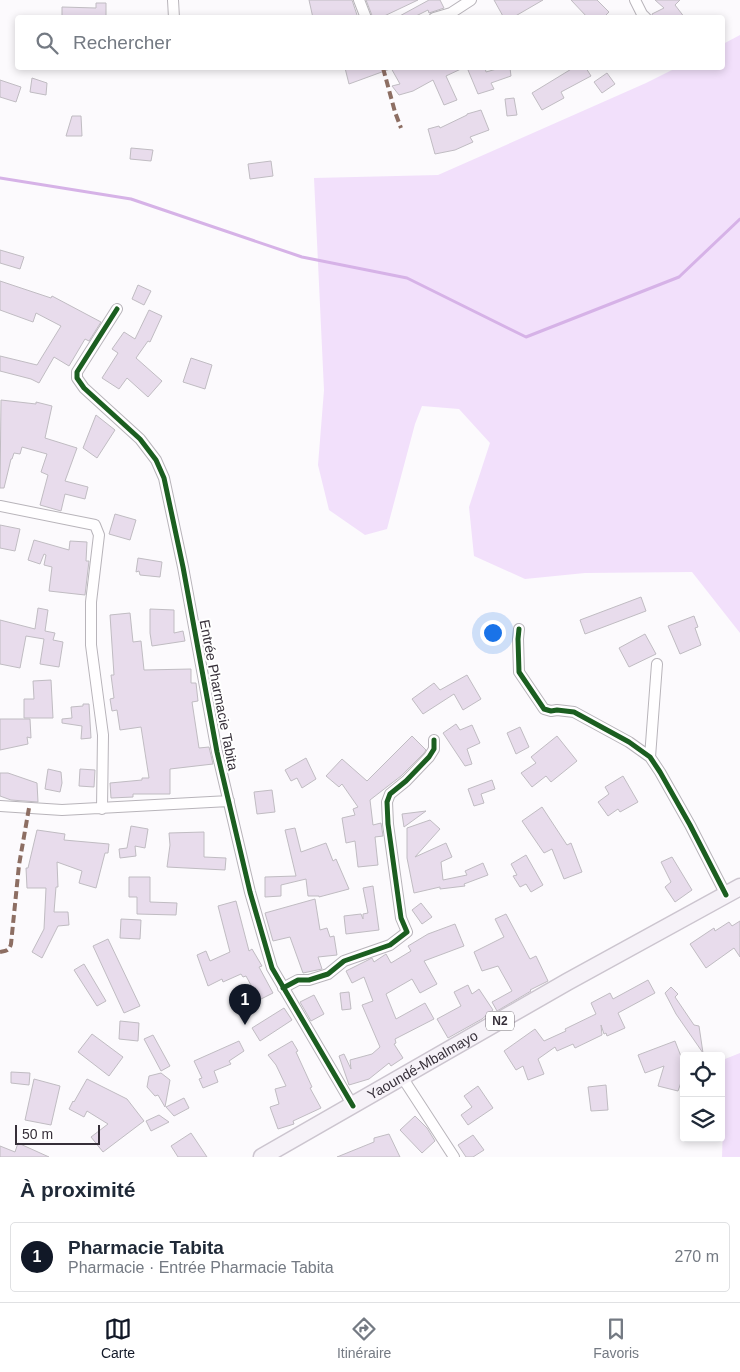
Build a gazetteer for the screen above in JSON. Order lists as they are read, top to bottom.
{
  "streets": {
    "highway": ["N2", "Yaoundé-Mbalmayo"],
    "street": ["Entrée Pharmacie Tabita"]
  },
  "crossings": [
    ["Entrée Pharmacie Tabita", "Yaoundé-Mbalmayo"]
  ],
  "scale_bar": "50 m",
  "page": {
    "search": "Rechercher",
    "pins": "1",
    "scale": "50 m",
    "heading": "À proximité",
    "list": [
      {
        "mark": "1",
        "name": "Pharmacie Tabita",
        "note": "Pharmacie · Entrée Pharmacie Tabita",
        "value": "270 m"
      }
    ],
    "nav": ["Carte", "Itinéraire", "Favoris"]
  }
}
